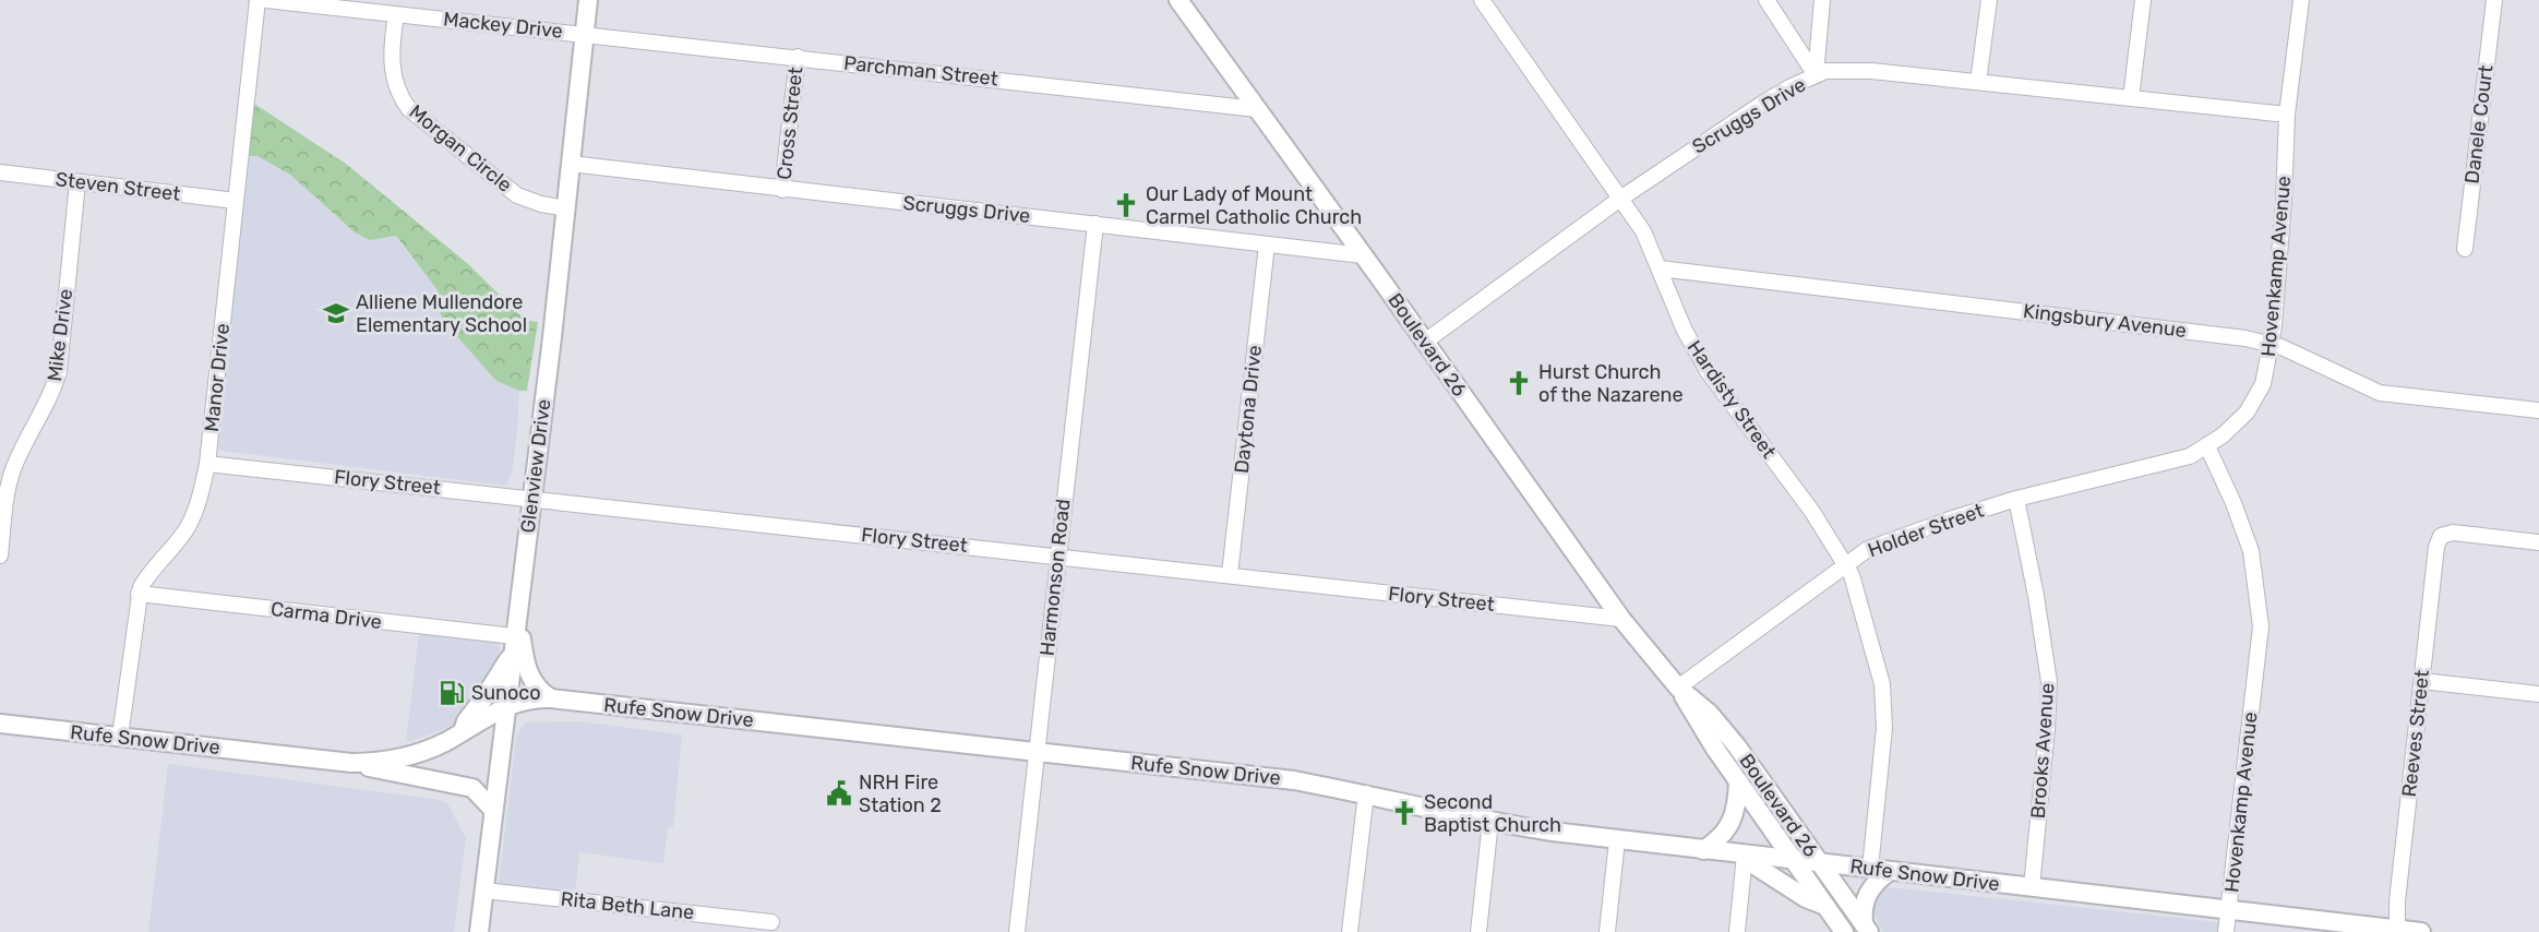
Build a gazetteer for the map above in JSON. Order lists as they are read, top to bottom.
{
  "streets": {
    "main road": ["Boulevard 26", "Glenview Drive", "Rufe Snow Drive"],
    "street": [
      "Mackey Drive",
      "Parchman Street",
      "Scruggs Drive",
      "Cross Street",
      "Danele Court",
      "Morgan Circle",
      "Steven Street",
      "Hovenkamp Avenue",
      "Kingsbury Avenue",
      "Mike Drive",
      "Manor Drive",
      "Hardisty Street",
      "Daytona Drive",
      "Flory Street",
      "Holder Street",
      "Harmonson Road",
      "Carma Drive",
      "Reeves Street",
      "Brooks Avenue",
      "Rita Beth Lane"
    ]
  },
  "crossings": [
    ["Mackey Drive", "Parchman Street"],
    ["Mackey Drive", "Morgan Circle"],
    ["Mackey Drive", "Glenview Drive"],
    ["Parchman Street", "Cross Street"],
    ["Parchman Street", "Boulevard 26"],
    ["Parchman Street", "Glenview Drive"],
    ["Scruggs Drive", "Cross Street"],
    ["Scruggs Drive", "Hovenkamp Avenue"],
    ["Scruggs Drive", "Boulevard 26"],
    ["Scruggs Drive", "Hardisty Street"],
    ["Scruggs Drive", "Daytona Drive"],
    ["Scruggs Drive", "Glenview Drive"],
    ["Scruggs Drive", "Harmonson Road"],
    ["Morgan Circle", "Glenview Drive"],
    ["Steven Street", "Mike Drive"],
    ["Steven Street", "Manor Drive"],
    ["Hovenkamp Avenue", "Kingsbury Avenue"],
    ["Hovenkamp Avenue", "Holder Street"],
    ["Hovenkamp Avenue", "Rufe Snow Drive"],
    ["Kingsbury Avenue", "Hardisty Street"],
    ["Boulevard 26", "Flory Street"],
    ["Boulevard 26", "Holder Street"],
    ["Boulevard 26", "Rufe Snow Drive"],
    ["Manor Drive", "Flory Street"],
    ["Manor Drive", "Carma Drive"],
    ["Manor Drive", "Rufe Snow Drive"],
    ["Hardisty Street", "Holder Street"],
    ["Hardisty Street", "Rufe Snow Drive"],
    ["Daytona Drive", "Flory Street"],
    ["Glenview Drive", "Flory Street"],
    ["Glenview Drive", "Carma Drive"],
    ["Glenview Drive", "Rufe Snow Drive"],
    ["Glenview Drive", "Rita Beth Lane"],
    ["Flory Street", "Harmonson Road"],
    ["Holder Street", "Brooks Avenue"],
    ["Harmonson Road", "Rufe Snow Drive"],
    ["Rufe Snow Drive", "Reeves Street"],
    ["Rufe Snow Drive", "Brooks Avenue"]
  ],
  "places": {
    "church": ["Our Lady of Mount Carmel Catholic Church", "Hurst Church of the Nazarene", "Second Baptist Church"],
    "school or university": ["Alliene Mullendore Elementary School"],
    "fuel station": ["Sunoco"],
    "public building": ["NRH Fire Station 2"]
  }
}
